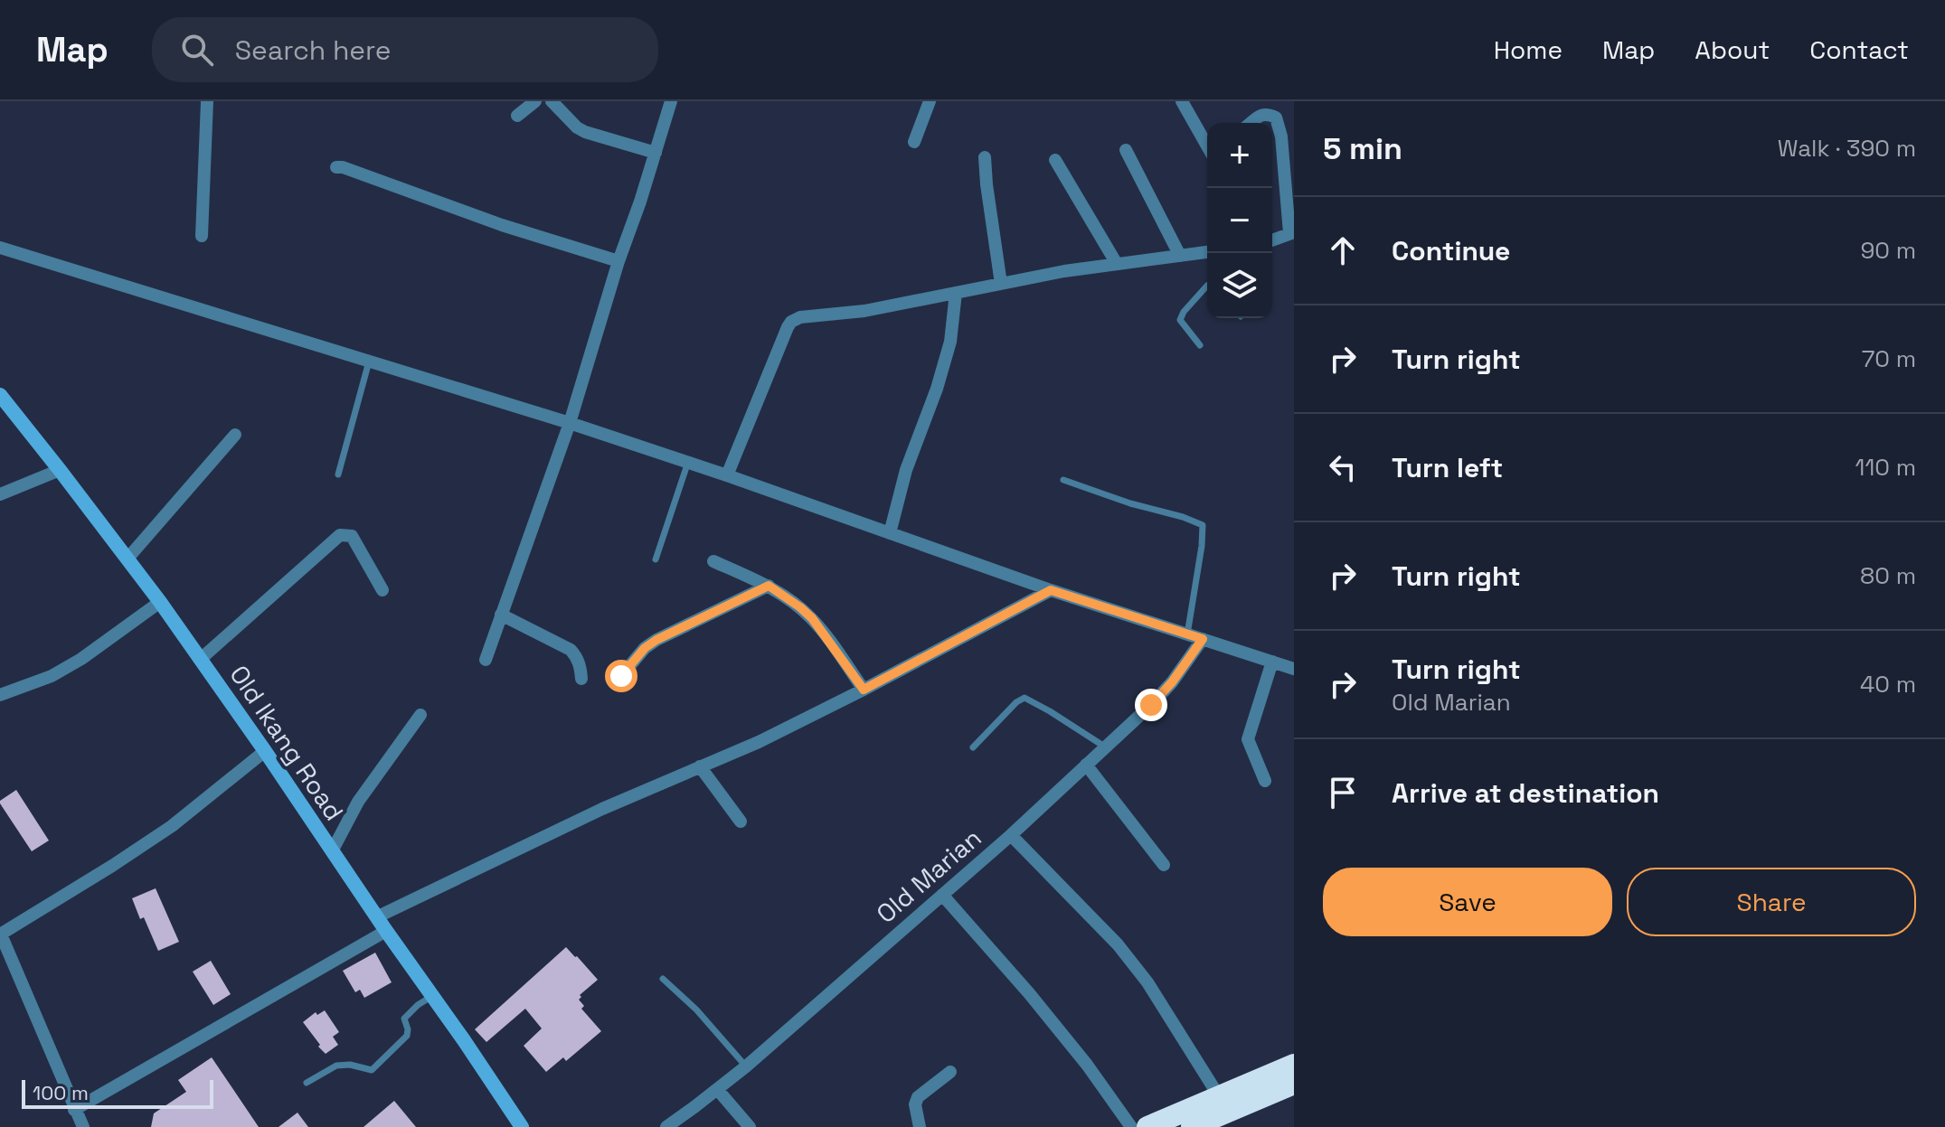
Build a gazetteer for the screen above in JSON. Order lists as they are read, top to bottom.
{
  "streets": {
    "street": ["Old Ikang Road", "Old Marian"]
  },
  "scale_bar": "100 m",
  "page": {
    "header": "Map",
    "search": "Search here",
    "nav": [
      "Home",
      "Map",
      "About",
      "Contact"
    ],
    "heading": ["5 min", "Walk · 390 m"],
    "map_buttons": ["+", "−"],
    "list": [
      ["Continue", "90 m"],
      ["Turn right", "70 m"],
      ["Turn left", "110 m"],
      ["Turn right", "80 m"],
      ["Turn right", "Old Marian", "40 m"],
      "Arrive at destination"
    ],
    "buttons": ["Save", "Share"],
    "scale": "100 m"
  }
}
